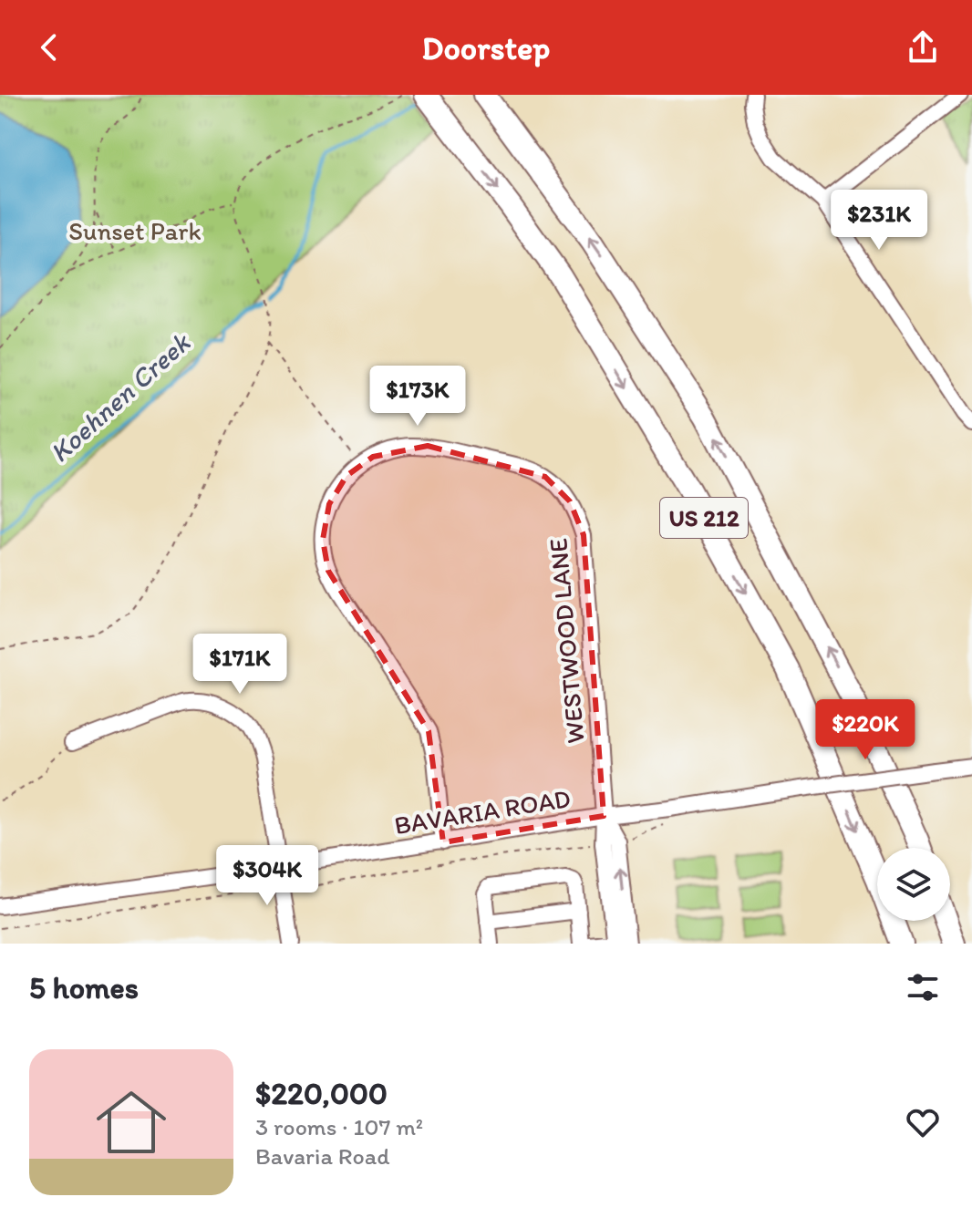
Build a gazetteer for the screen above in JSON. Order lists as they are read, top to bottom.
{
  "streets": {
    "highway": ["US 212"],
    "street": ["WESTWOOD LANE", "BAVARIA ROAD"]
  },
  "crossings": [
    ["WESTWOOD LANE", "BAVARIA ROAD"]
  ],
  "water": ["Koehnen Creek"],
  "parks": ["Sunset Park"],
  "page": {
    "header": "Doorstep",
    "price": [
      "$231K",
      "$173K",
      "$171K",
      "$220K",
      "$304K"
    ],
    "heading": "5 homes",
    "list": [
      {
        "name": "$220,000",
        "note": "3 rooms · 107 m² · Bavaria Road"
      }
    ]
  }
}
